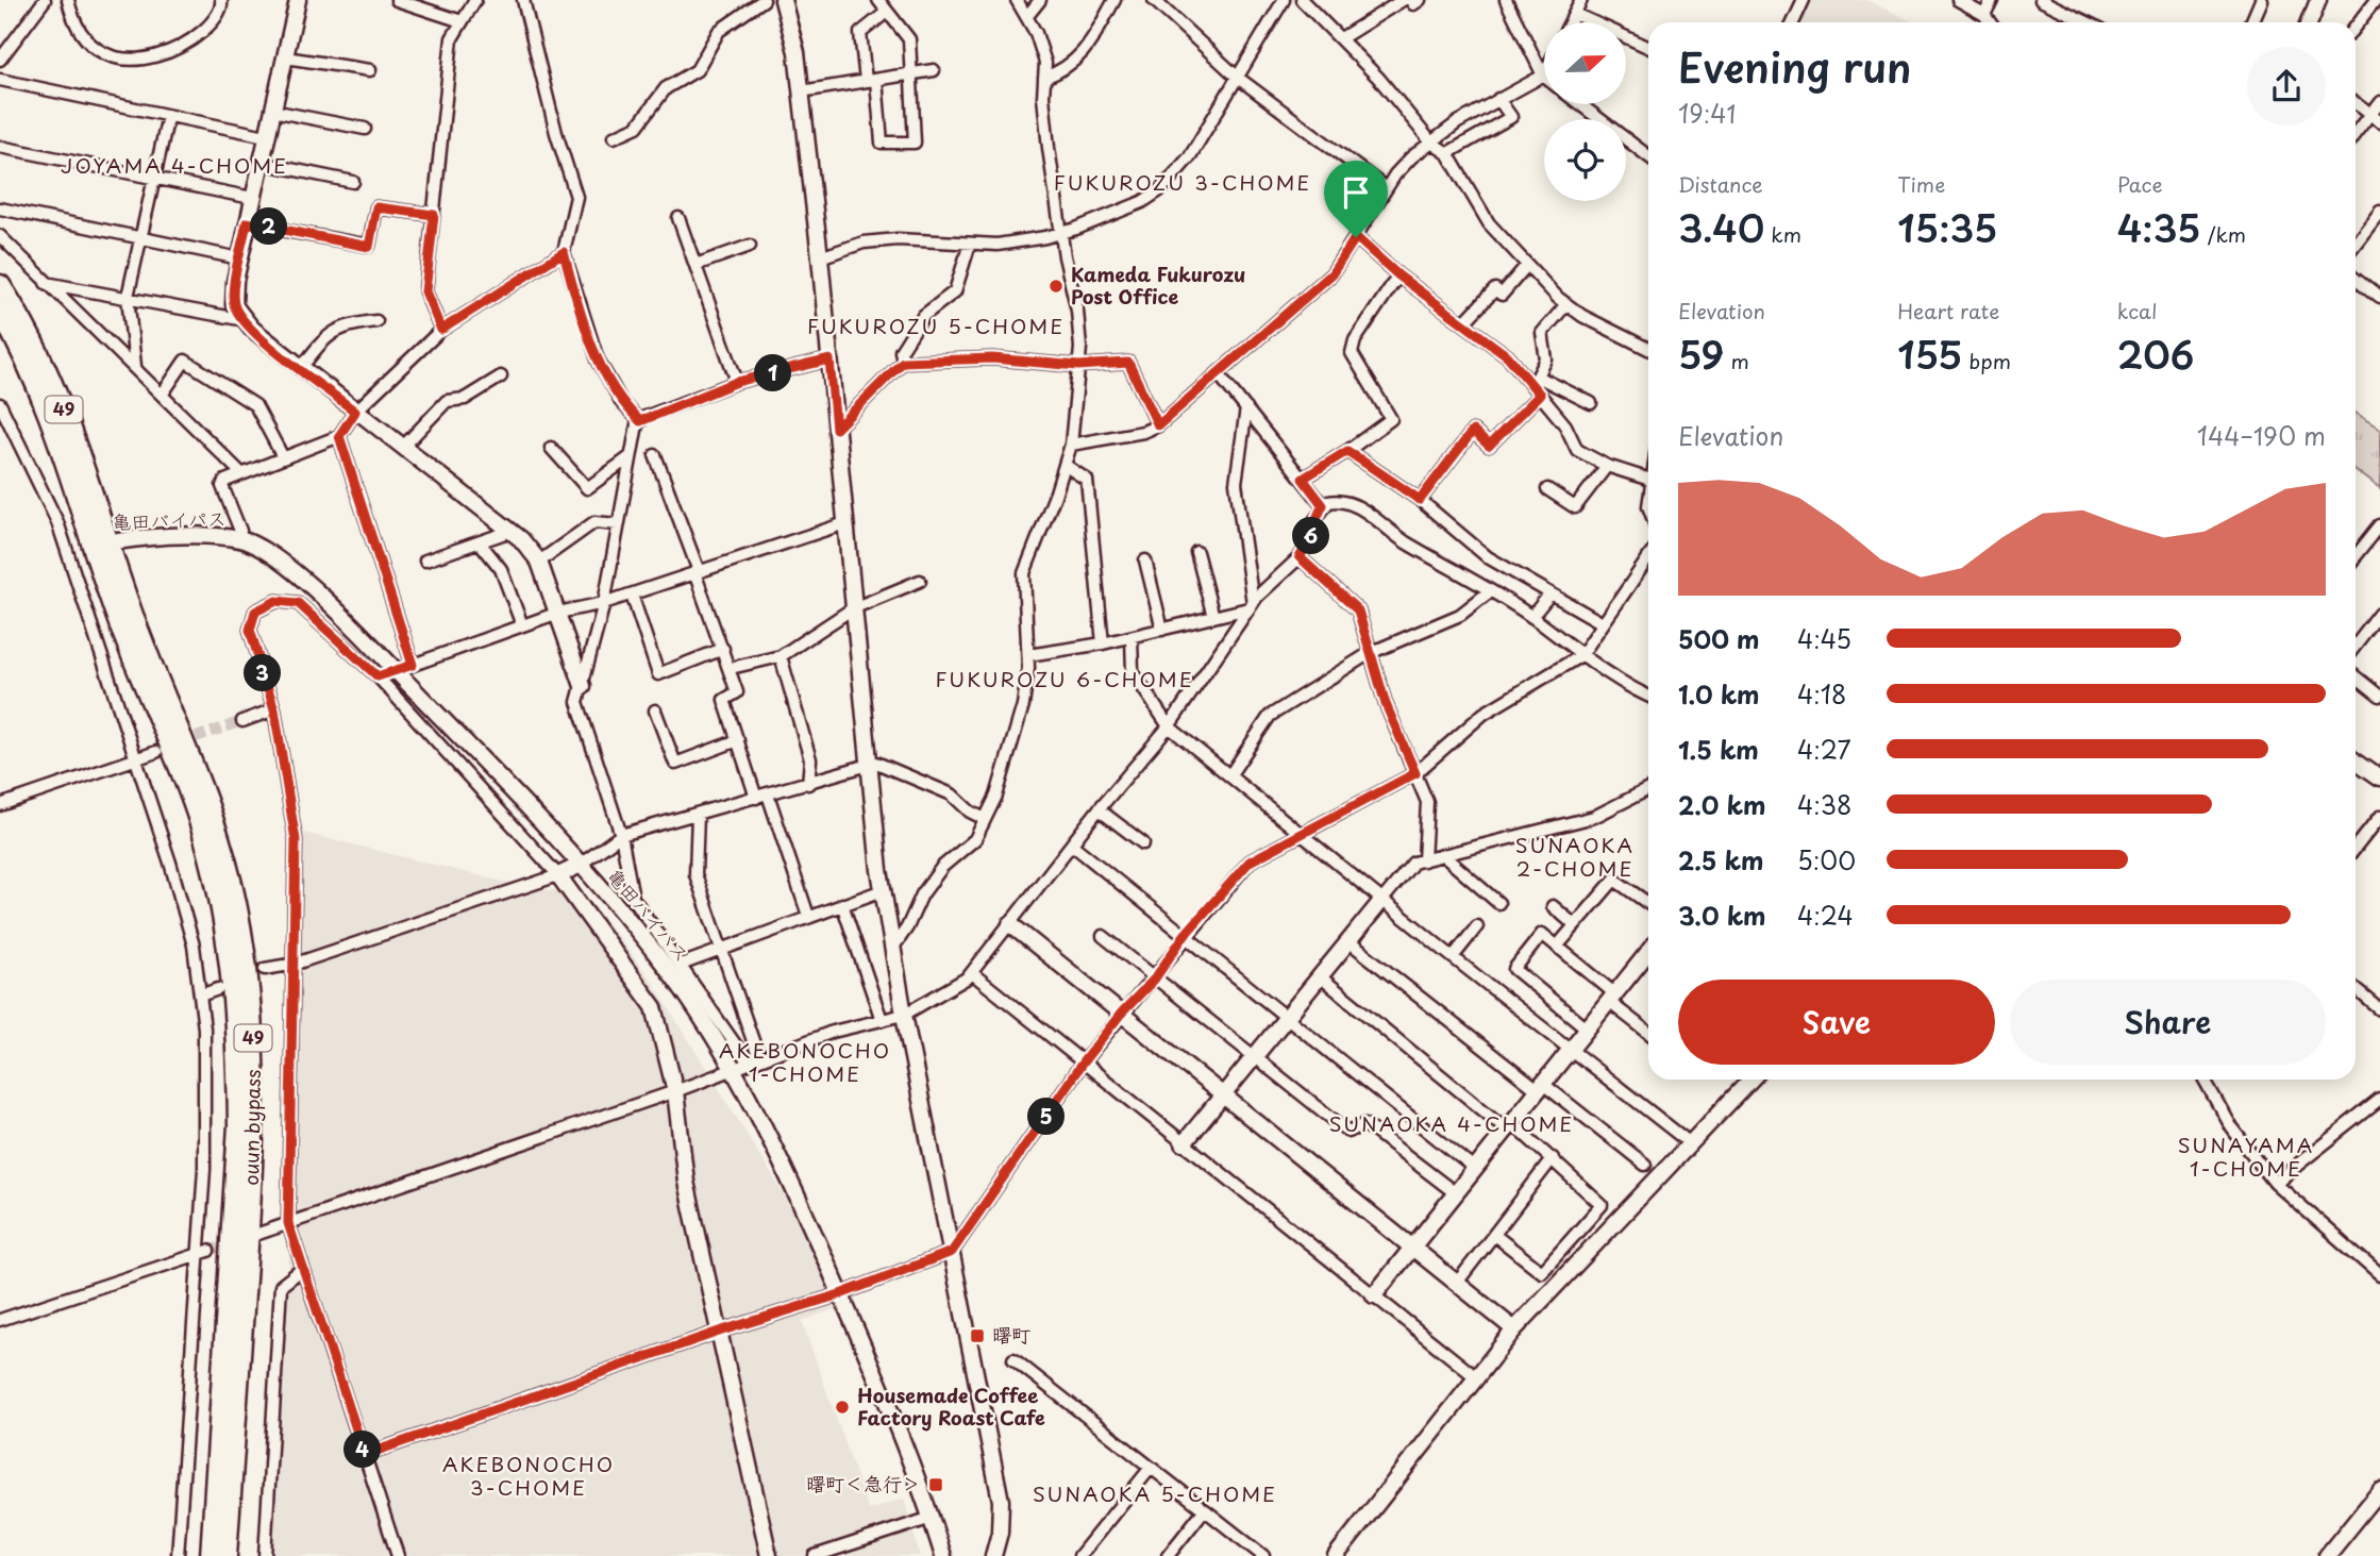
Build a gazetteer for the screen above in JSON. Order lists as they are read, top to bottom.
{
  "streets": {
    "highway": ["49", "ouun bypass"],
    "street": ["亀田バイパス"]
  },
  "crossings": [
    ["49", "亀田バイパス"],
    ["49", "ouun bypass"],
    ["亀田バイパス", "ouun bypass"]
  ],
  "districts": [
    "JOYAMA 4-CHOME",
    "FUKUROZU 3-CHOME",
    "FUKUROZU 5-CHOME",
    "FUKUROZU 6-CHOME",
    "SUNAOKA 2-CHOME",
    "AKEBONOCHO 1-CHOME",
    "SUNAOKA 4-CHOME",
    "SUNAYAMA 1-CHOME",
    "AKEBONOCHO 3-CHOME",
    "SUNAOKA 5-CHOME"
  ],
  "places": {
    "other": ["Kameda Fukurozu Post Office", "Housemade Coffee Factory Roast Cafe"],
    "transit": ["曙町", "曙町＜急行＞"]
  },
  "north": "right",
  "page": {
    "heading": ["Evening run", "19:41"],
    "stats": [
      ["Distance", "3.40 km"],
      ["Time", "15:35"],
      ["Pace", "4:35 /km"],
      ["Elevation", "59 m"],
      ["Heart rate", "155 bpm"],
      ["kcal", "206"]
    ],
    "pins": [
      "2",
      "1",
      "6",
      "3",
      "5",
      "4"
    ],
    "chart": ["Elevation", "144–190 m"],
    "list": [
      {
        "name": "500 m",
        "note": "4:45"
      },
      {
        "name": "1.0 km",
        "note": "4:18"
      },
      {
        "name": "1.5 km",
        "note": "4:27"
      },
      {
        "name": "2.0 km",
        "note": "4:38"
      },
      {
        "name": "2.5 km",
        "note": "5:00"
      },
      {
        "name": "3.0 km",
        "note": "4:24"
      }
    ],
    "buttons": ["Save", "Share"]
  }
}
